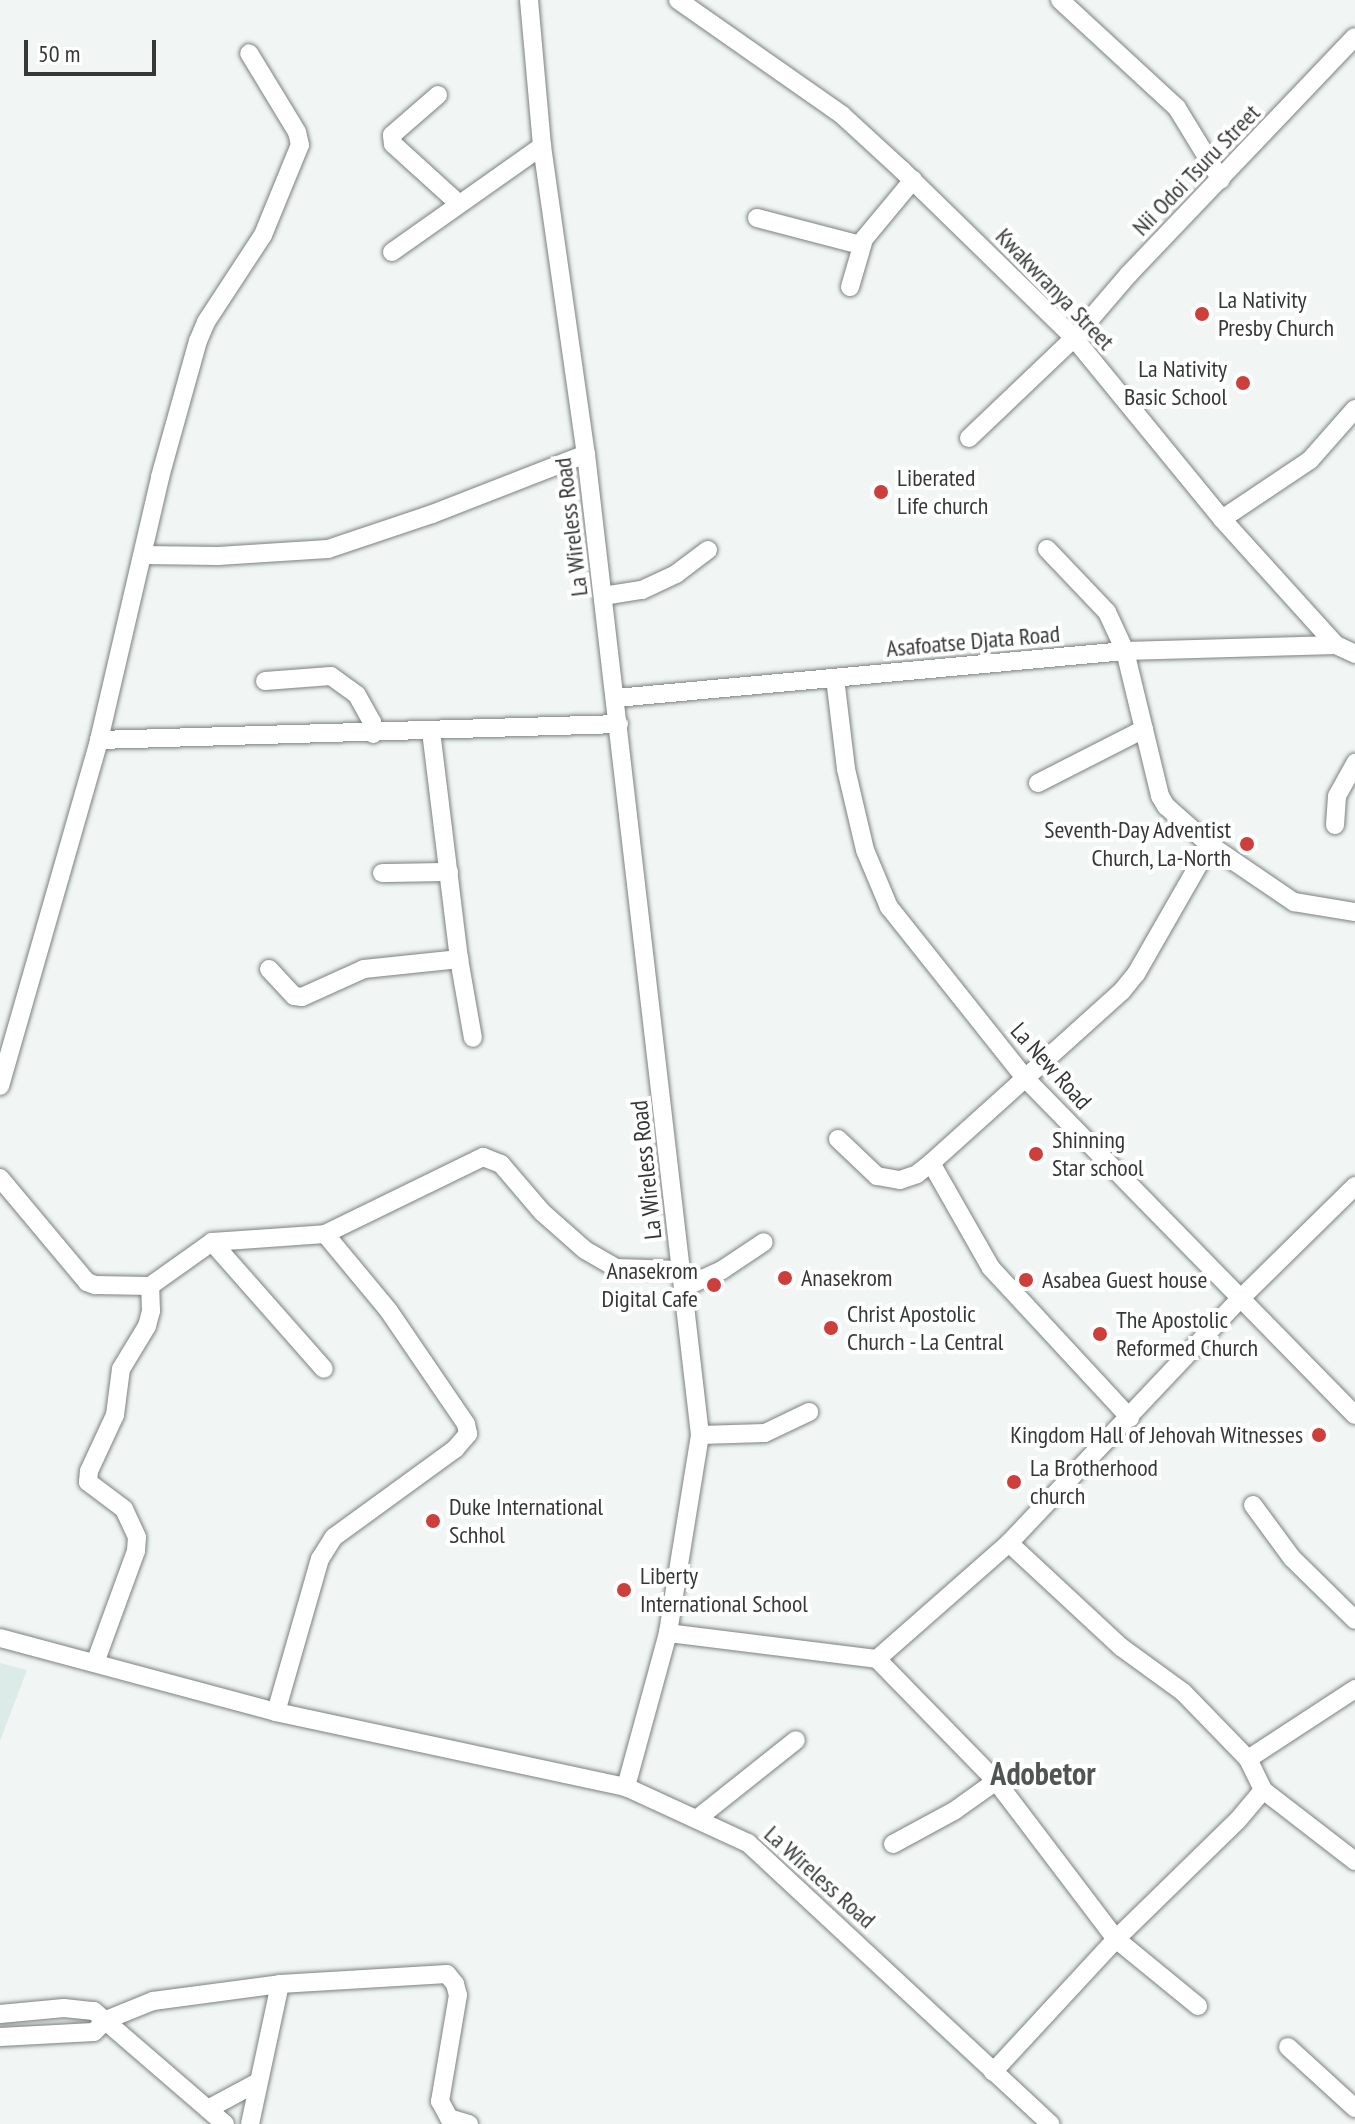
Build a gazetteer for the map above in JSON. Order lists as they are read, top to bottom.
{
  "streets": {
    "street": [
      "Nii Odoi Tsuru Street",
      "Kwakwranya Street",
      "La Wireless Road",
      "Asafoatse Djata Road",
      "La New Road"
    ]
  },
  "crossings": [
    ["Nii Odoi Tsuru Street", "Kwakwranya Street"],
    ["Kwakwranya Street", "Asafoatse Djata Road"],
    ["La Wireless Road", "Asafoatse Djata Road"],
    ["Asafoatse Djata Road", "La New Road"]
  ],
  "districts": ["Adobetor"],
  "places": [
    "La Nativity Presby Church",
    "La Nativity Basic School",
    "Liberated Life church",
    "Seventh-Day Adventist Church, La-North",
    "Shinning Star school",
    "Anasekrom",
    "Asabea Guest house",
    "Anasekrom Digital Cafe",
    "Christ Apostolic Church - La Central",
    "The Apostolic Reformed Church",
    "Kingdom Hall of Jehovah Witnesses",
    "La Brotherhood church",
    "Duke International Schhol",
    "Liberty International School"
  ],
  "scale_bar": "50 m"
}
